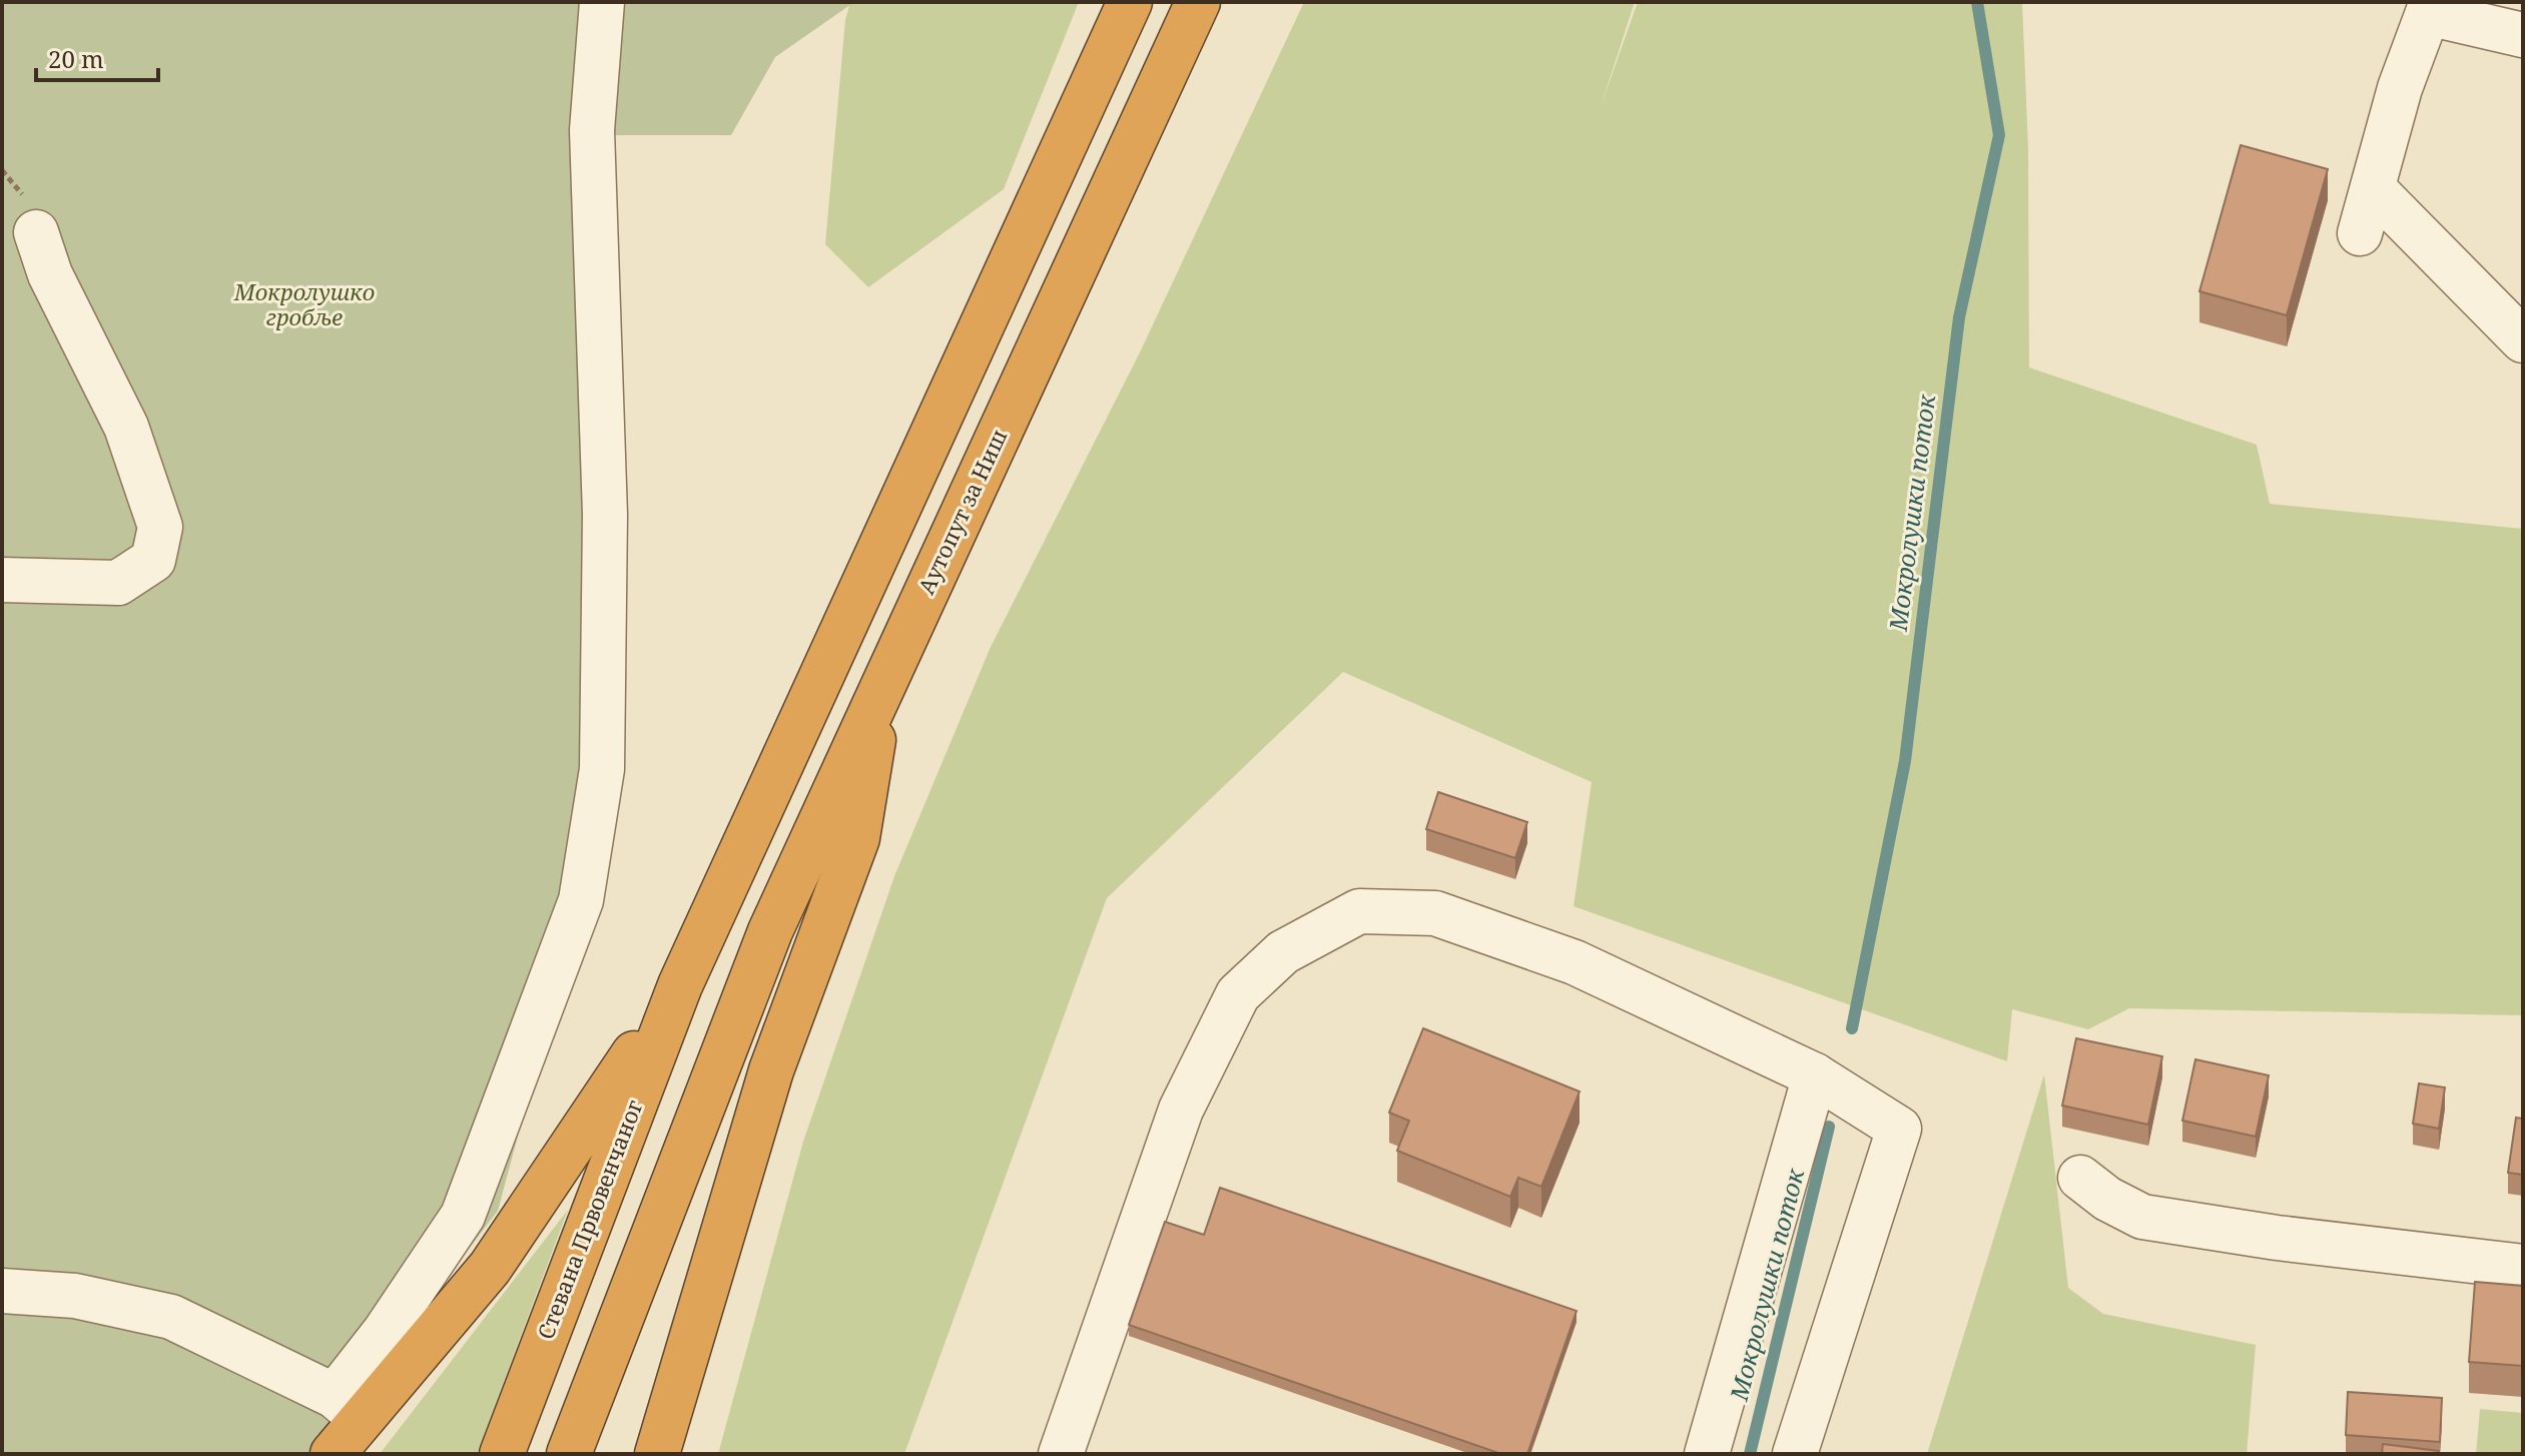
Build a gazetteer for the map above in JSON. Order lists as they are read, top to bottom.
{
  "streets": {
    "highway": ["Аутопут за Ниш", "Стевана Првовенчаног"]
  },
  "water": ["Мокролушки поток"],
  "parks": ["Мокролушко гробље"],
  "scale_bar": "20 m"
}
